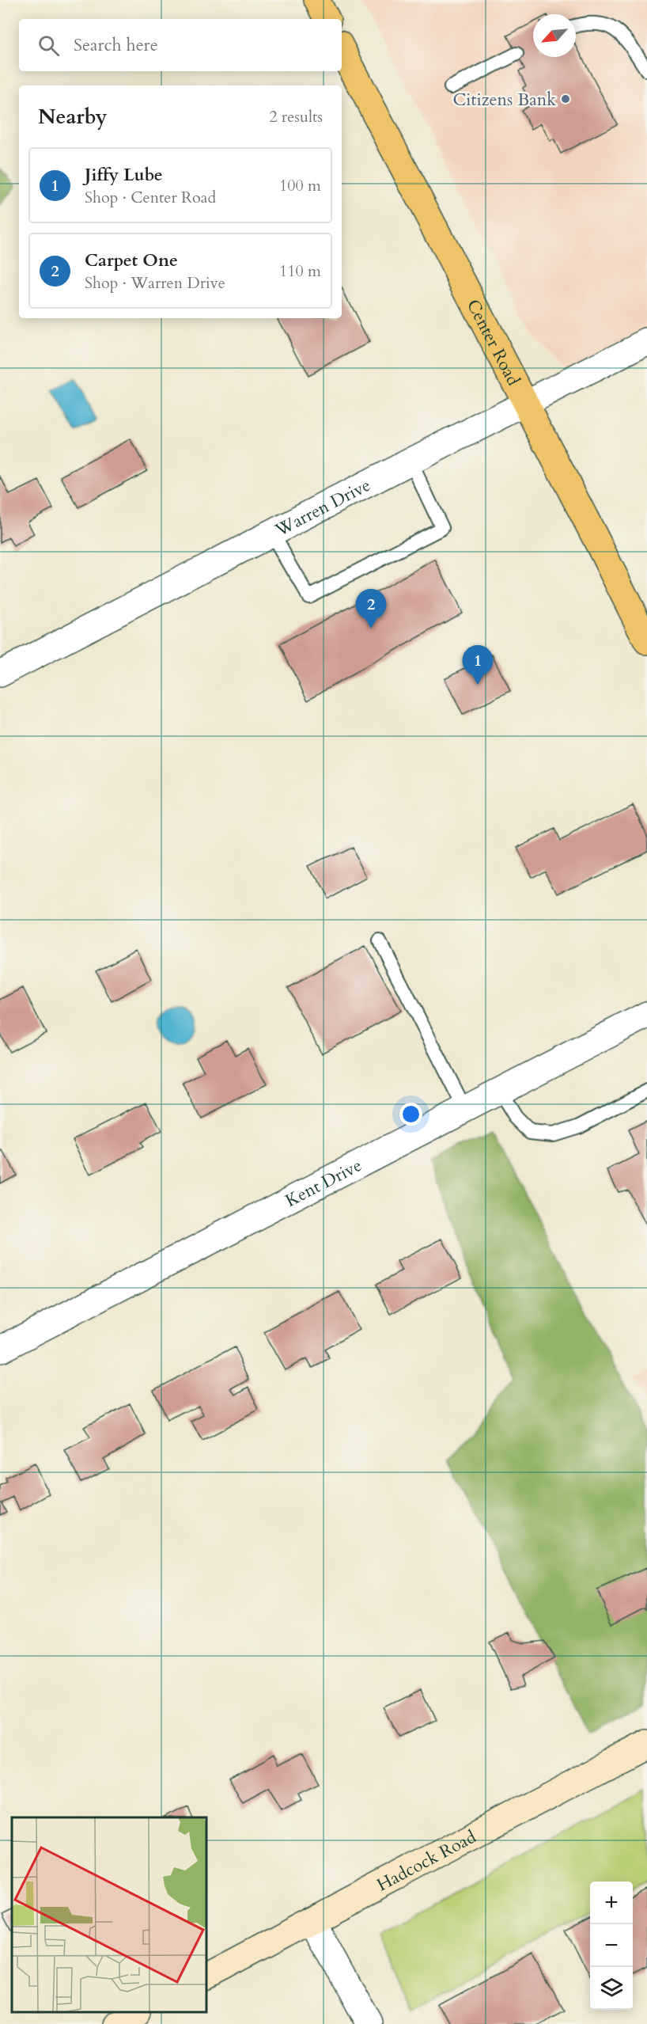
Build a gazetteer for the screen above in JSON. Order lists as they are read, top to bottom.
{
  "streets": {
    "main road": ["Center Road"],
    "street": ["Warren Drive", "Kent Drive", "Hadcock Road"]
  },
  "crossings": [
    ["Center Road", "Warren Drive"]
  ],
  "places": ["Citizens Bank"],
  "north": "bottom left",
  "page": {
    "search": "Search here",
    "heading": ["Nearby", "2 results"],
    "list": [
      {
        "mark": "1",
        "name": "Jiffy Lube",
        "note": "Shop · Center Road",
        "value": "100 m"
      },
      {
        "mark": "2",
        "name": "Carpet One",
        "note": "Shop · Warren Drive",
        "value": "110 m"
      }
    ],
    "pins": ["2", "1"],
    "map_buttons": ["+", "−"]
  }
}
